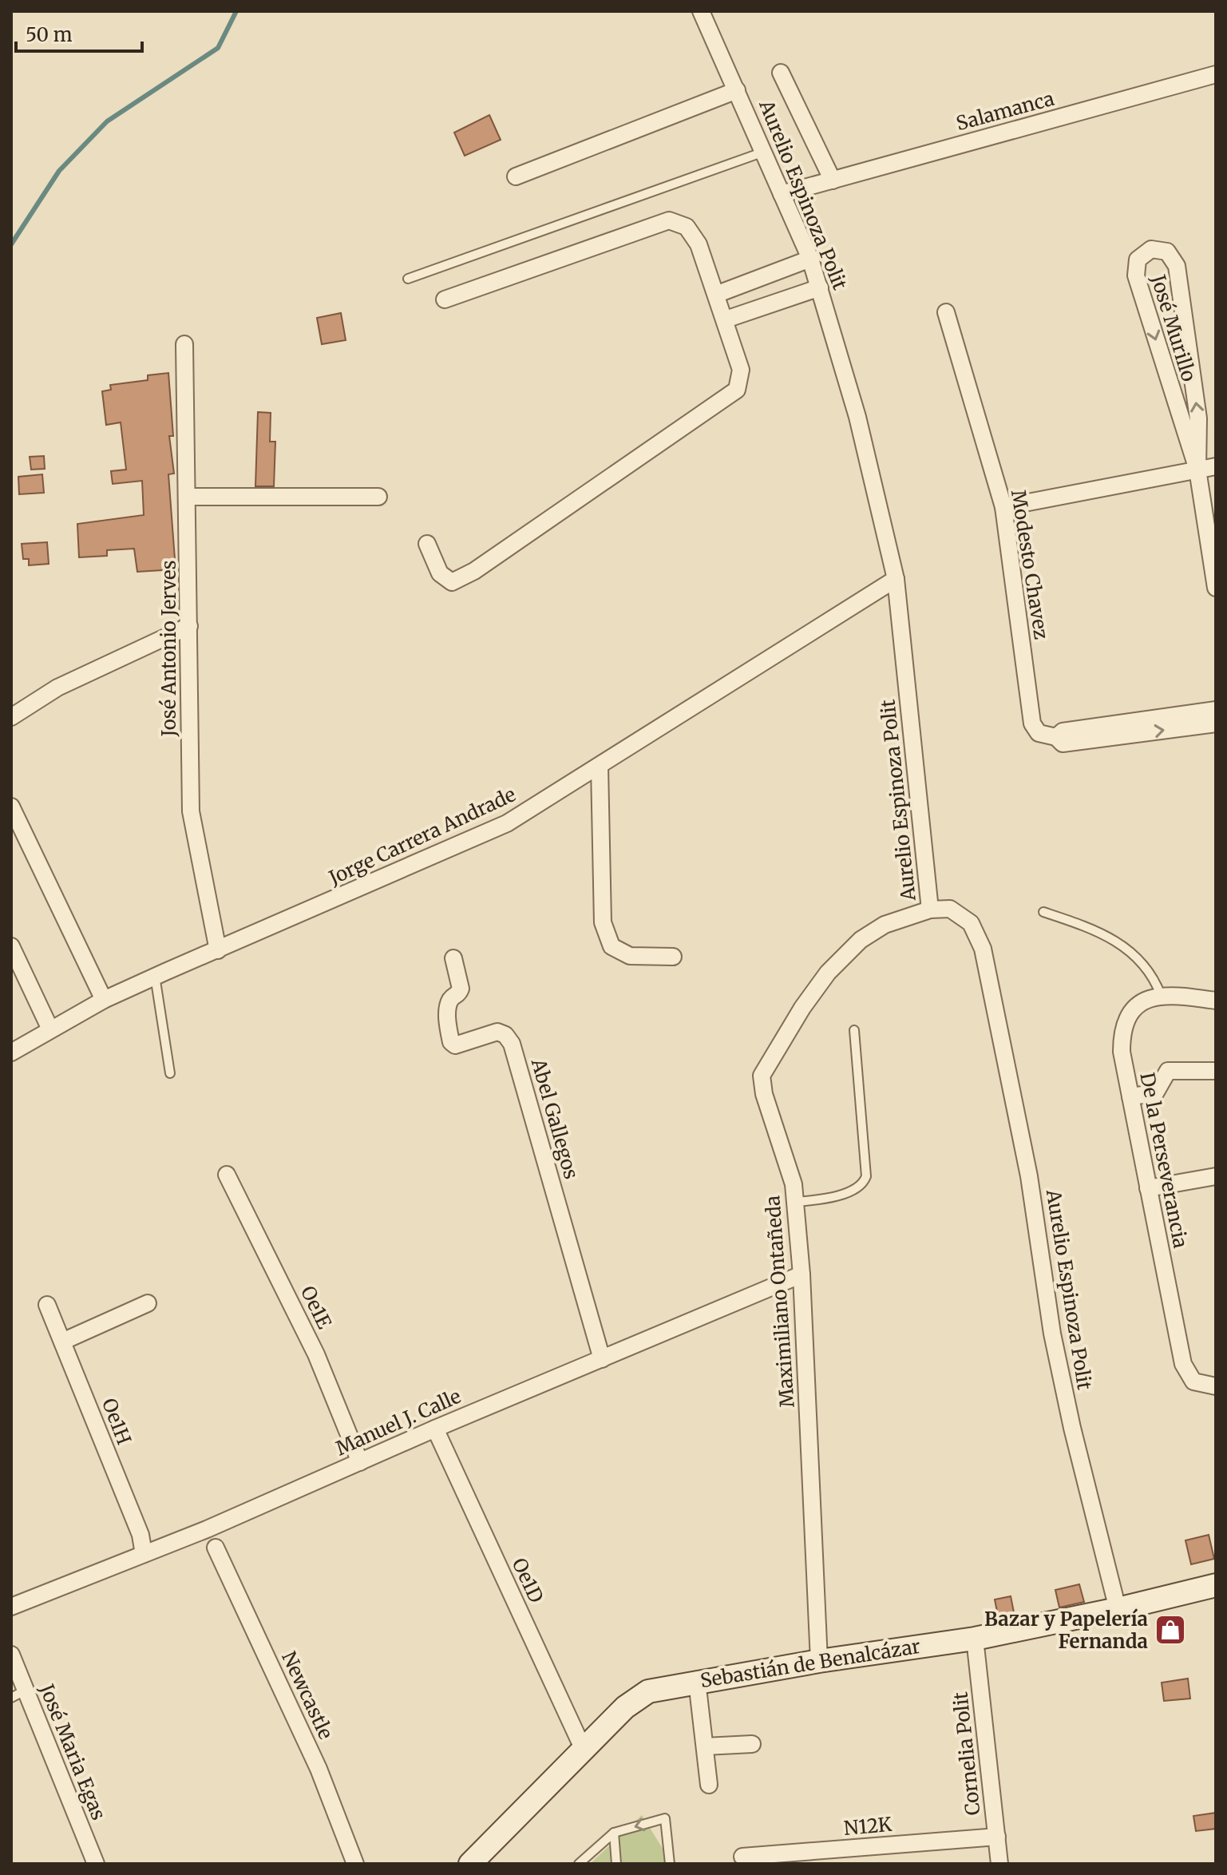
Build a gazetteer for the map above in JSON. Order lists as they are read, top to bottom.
{
  "streets": {
    "main road": ["Sebastián de Benalcázar"],
    "street": [
      "Salamanca",
      "Aurelio Espinoza Polit",
      "José Murillo",
      "Modesto Chavez",
      "José Antonio Jerves",
      "Jorge Carrera Andrade",
      "Abel Gallegos",
      "De la Perseverancia",
      "Maximiliano Ontañeda",
      "Oe1E",
      "Oe1H",
      "Manuel J. Calle",
      "Oe1D",
      "Newcastle",
      "José Maria Egas",
      "Cornelia Polit",
      "N12K"
    ]
  },
  "crossings": [
    ["Salamanca", "Aurelio Espinoza Polit"],
    ["Aurelio Espinoza Polit", "Jorge Carrera Andrade"],
    ["Aurelio Espinoza Polit", "Maximiliano Ontañeda"],
    ["Aurelio Espinoza Polit", "Sebastián de Benalcázar"],
    ["José Antonio Jerves", "Jorge Carrera Andrade"],
    ["Abel Gallegos", "Manuel J. Calle"],
    ["Maximiliano Ontañeda", "Manuel J. Calle"],
    ["Maximiliano Ontañeda", "Sebastián de Benalcázar"],
    ["Oe1E", "Manuel J. Calle"],
    ["Oe1H", "Manuel J. Calle"],
    ["Manuel J. Calle", "Oe1D"],
    ["Oe1D", "Sebastián de Benalcázar"],
    ["Sebastián de Benalcázar", "Cornelia Polit"],
    ["Cornelia Polit", "N12K"]
  ],
  "places": {
    "shop": ["Bazar y Papelería Fernanda"]
  },
  "scale_bar": "50 m"
}
